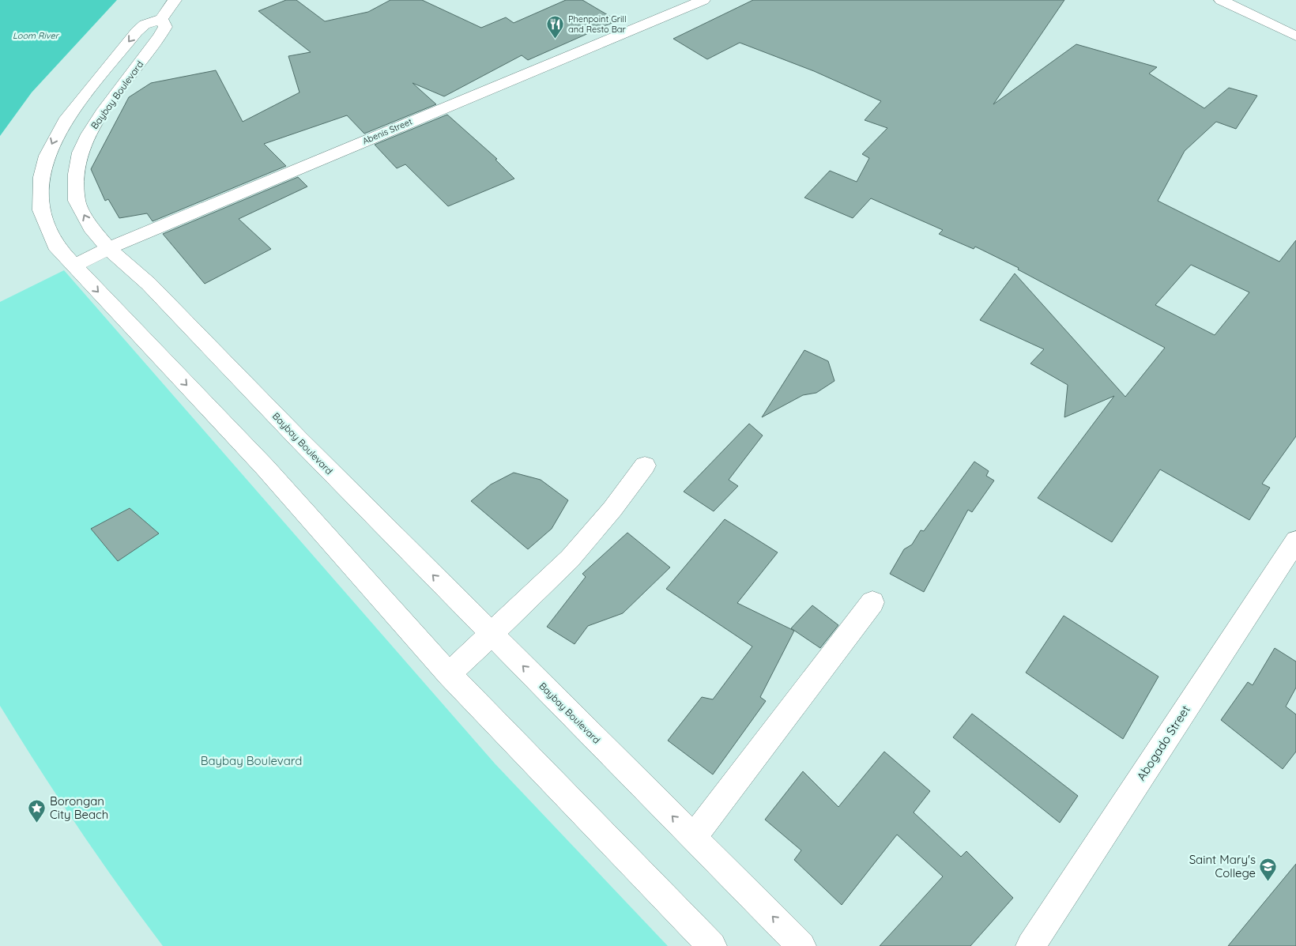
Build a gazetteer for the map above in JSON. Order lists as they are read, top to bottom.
{
  "streets": {
    "street": ["Baybay Boulevard", "Abenis Street", "Abogado Street"]
  },
  "crossings": [
    ["Baybay Boulevard", "Abenis Street"]
  ],
  "water": ["Loom River"],
  "parks": ["Baybay Boulevard"],
  "places": {
    "restaurant": ["Phenpoint Grill and Resto Bar"],
    "place": ["Borongan City Beach"],
    "school or university": ["Saint Mary's College"]
  }
}
